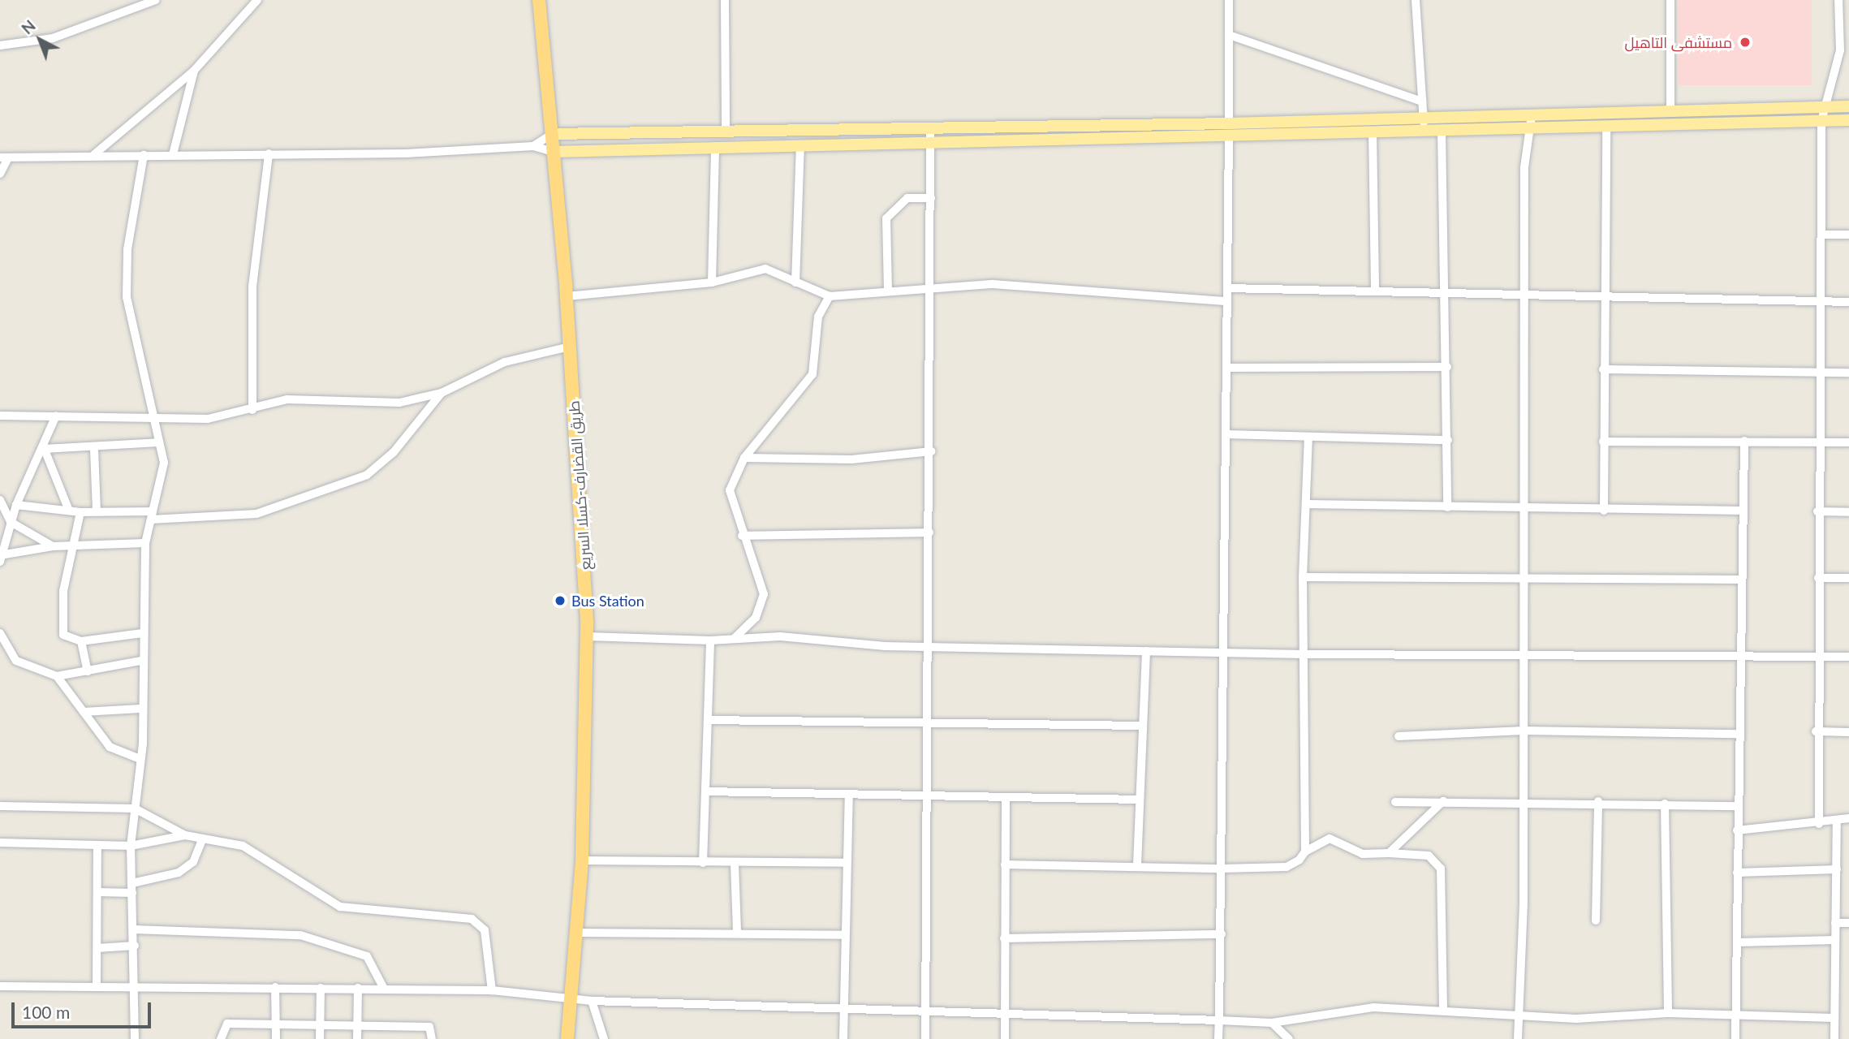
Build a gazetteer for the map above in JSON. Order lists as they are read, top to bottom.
{
  "streets": {
    "highway": ["طريق القضارف-كسلا السريع"]
  },
  "places": ["مستشفى التاهيل", "Bus Station"],
  "scale_bar": "100 m",
  "north": "top left"
}
